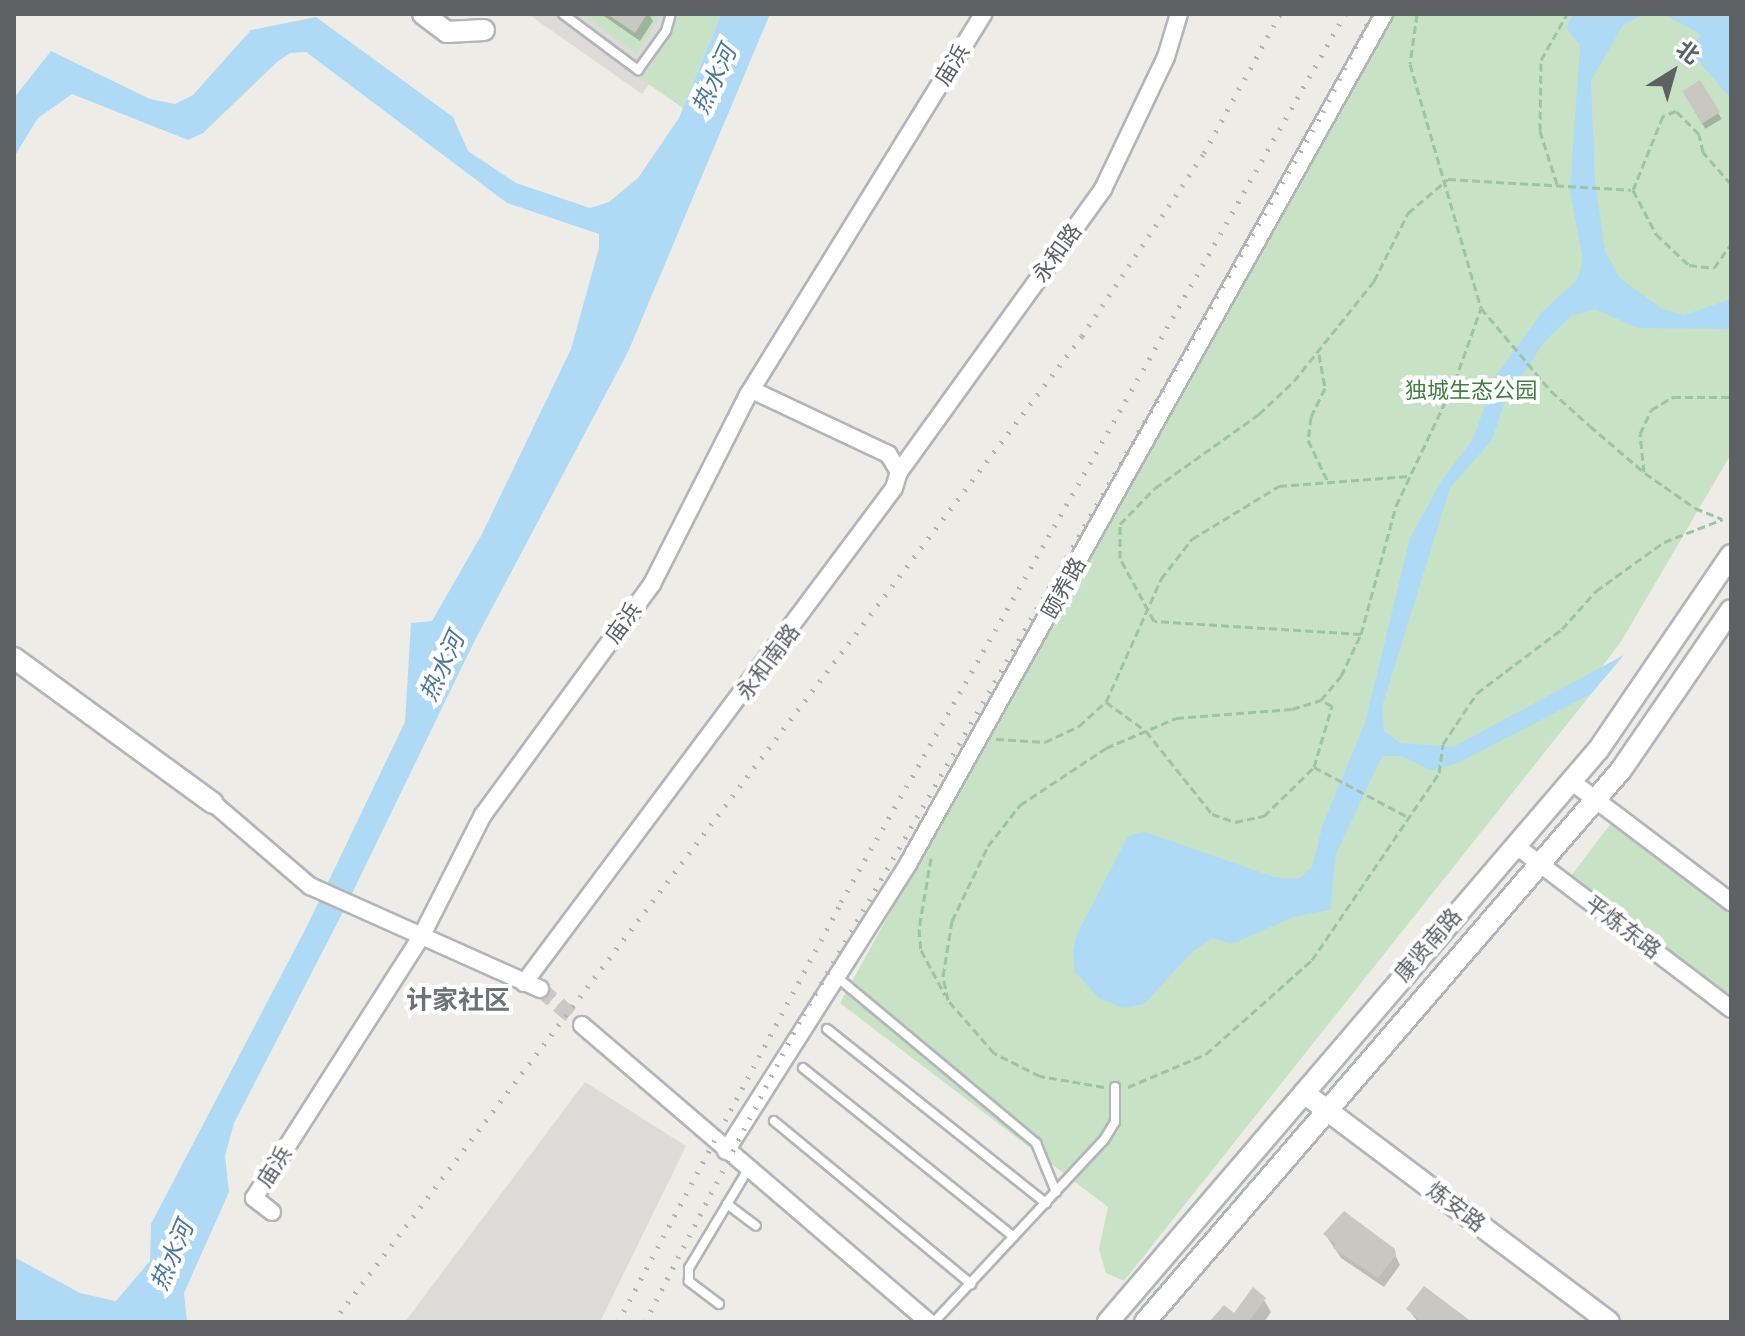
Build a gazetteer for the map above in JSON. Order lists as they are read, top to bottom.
{
  "streets": {
    "street": [
      "庙浜",
      "永和路",
      "颐养路",
      "永和南路",
      "平炼东路",
      "康贤南路",
      "炼安路"
    ]
  },
  "crossings": [
    ["庙浜", "永和南路"],
    ["永和路", "永和南路"],
    ["平炼东路", "康贤南路"],
    ["康贤南路", "炼安路"]
  ],
  "districts": ["计家社区"],
  "water": ["热水河"],
  "parks": ["独城生态公园"],
  "north": "top right"
}
